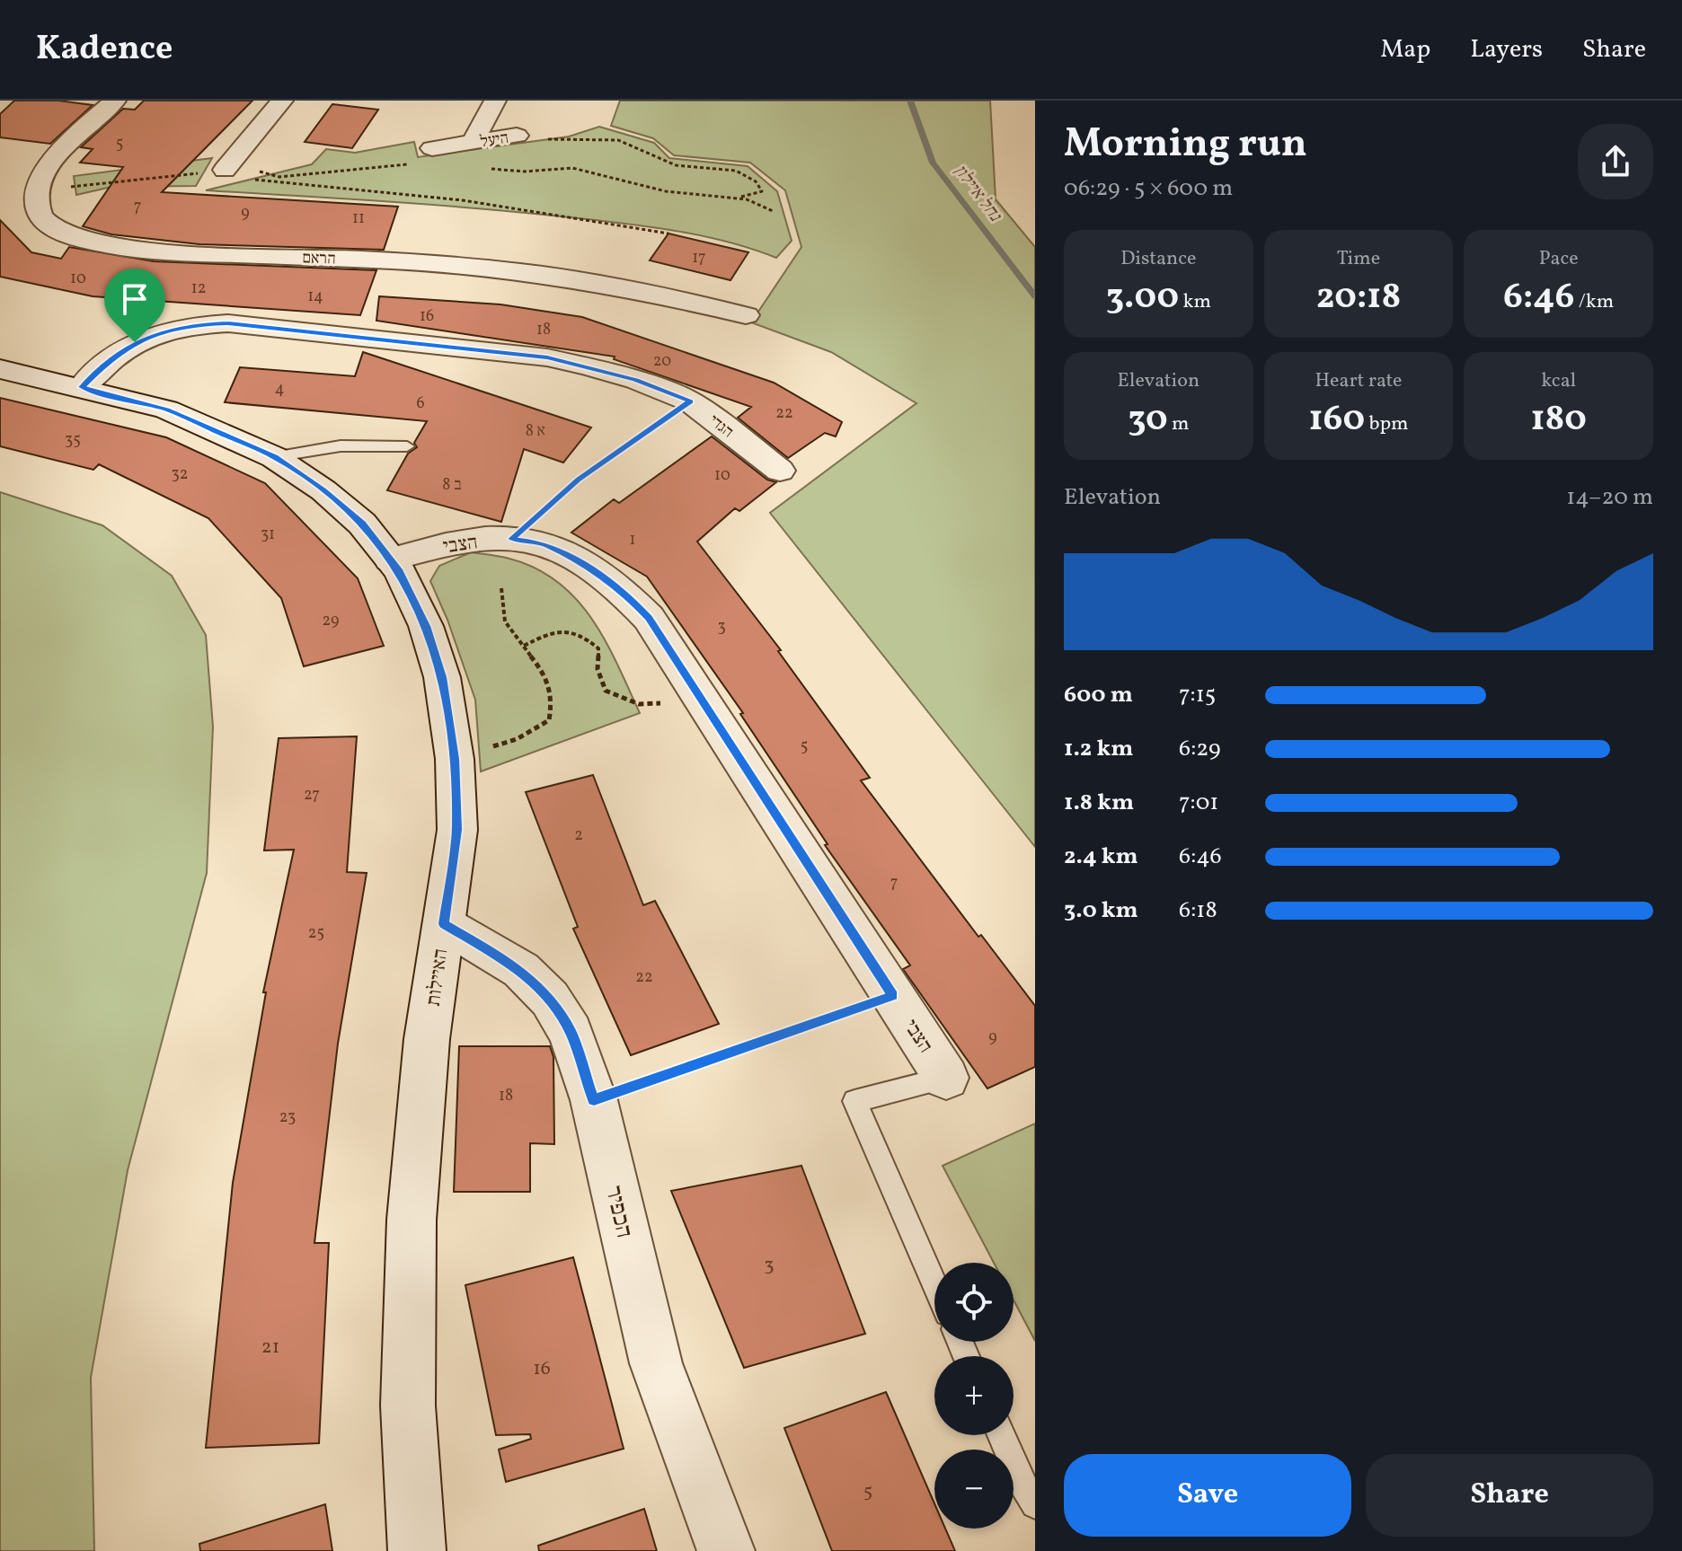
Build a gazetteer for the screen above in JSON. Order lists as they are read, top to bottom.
{
  "streets": {
    "street": [
      "היעל",
      "הראם",
      "הגדי",
      "הצבי",
      "האיילות",
      "הכפיר"
    ]
  },
  "crossings": [
    ["הגדי", "האיילות"],
    ["הצבי", "האיילות"],
    ["האיילות", "הכפיר"]
  ],
  "water": ["נחל איילון"],
  "house_numbers": [
    "5",
    "7",
    "9",
    "11",
    "17",
    "10",
    "12",
    "14",
    "16",
    "18",
    "20",
    "4",
    "6",
    "22",
    "8 א",
    "35",
    "32",
    "10",
    "8 ב",
    "31",
    "1",
    "29",
    "3",
    "5",
    "27",
    "2",
    "7",
    "25",
    "22",
    "9",
    "18",
    "23",
    "3",
    "21",
    "16",
    "5"
  ],
  "page": {
    "header": "Kadence",
    "nav": ["Map", "Layers", "Share"],
    "heading": ["Morning run", "06:29 · 5 × 600 m"],
    "stats": [
      ["Distance", "3.00 km"],
      ["Time", "20:18"],
      ["Pace", "6:46 /km"],
      ["Elevation", "30 m"],
      ["Heart rate", "160 bpm"],
      ["kcal", "180"]
    ],
    "chart": ["Elevation", "14–20 m"],
    "list": [
      {
        "name": "600 m",
        "note": "7:15"
      },
      {
        "name": "1.2 km",
        "note": "6:29"
      },
      {
        "name": "1.8 km",
        "note": "7:01"
      },
      {
        "name": "2.4 km",
        "note": "6:46"
      },
      {
        "name": "3.0 km",
        "note": "6:18"
      }
    ],
    "map_buttons": ["+", "−"],
    "buttons": ["Save", "Share"]
  }
}
